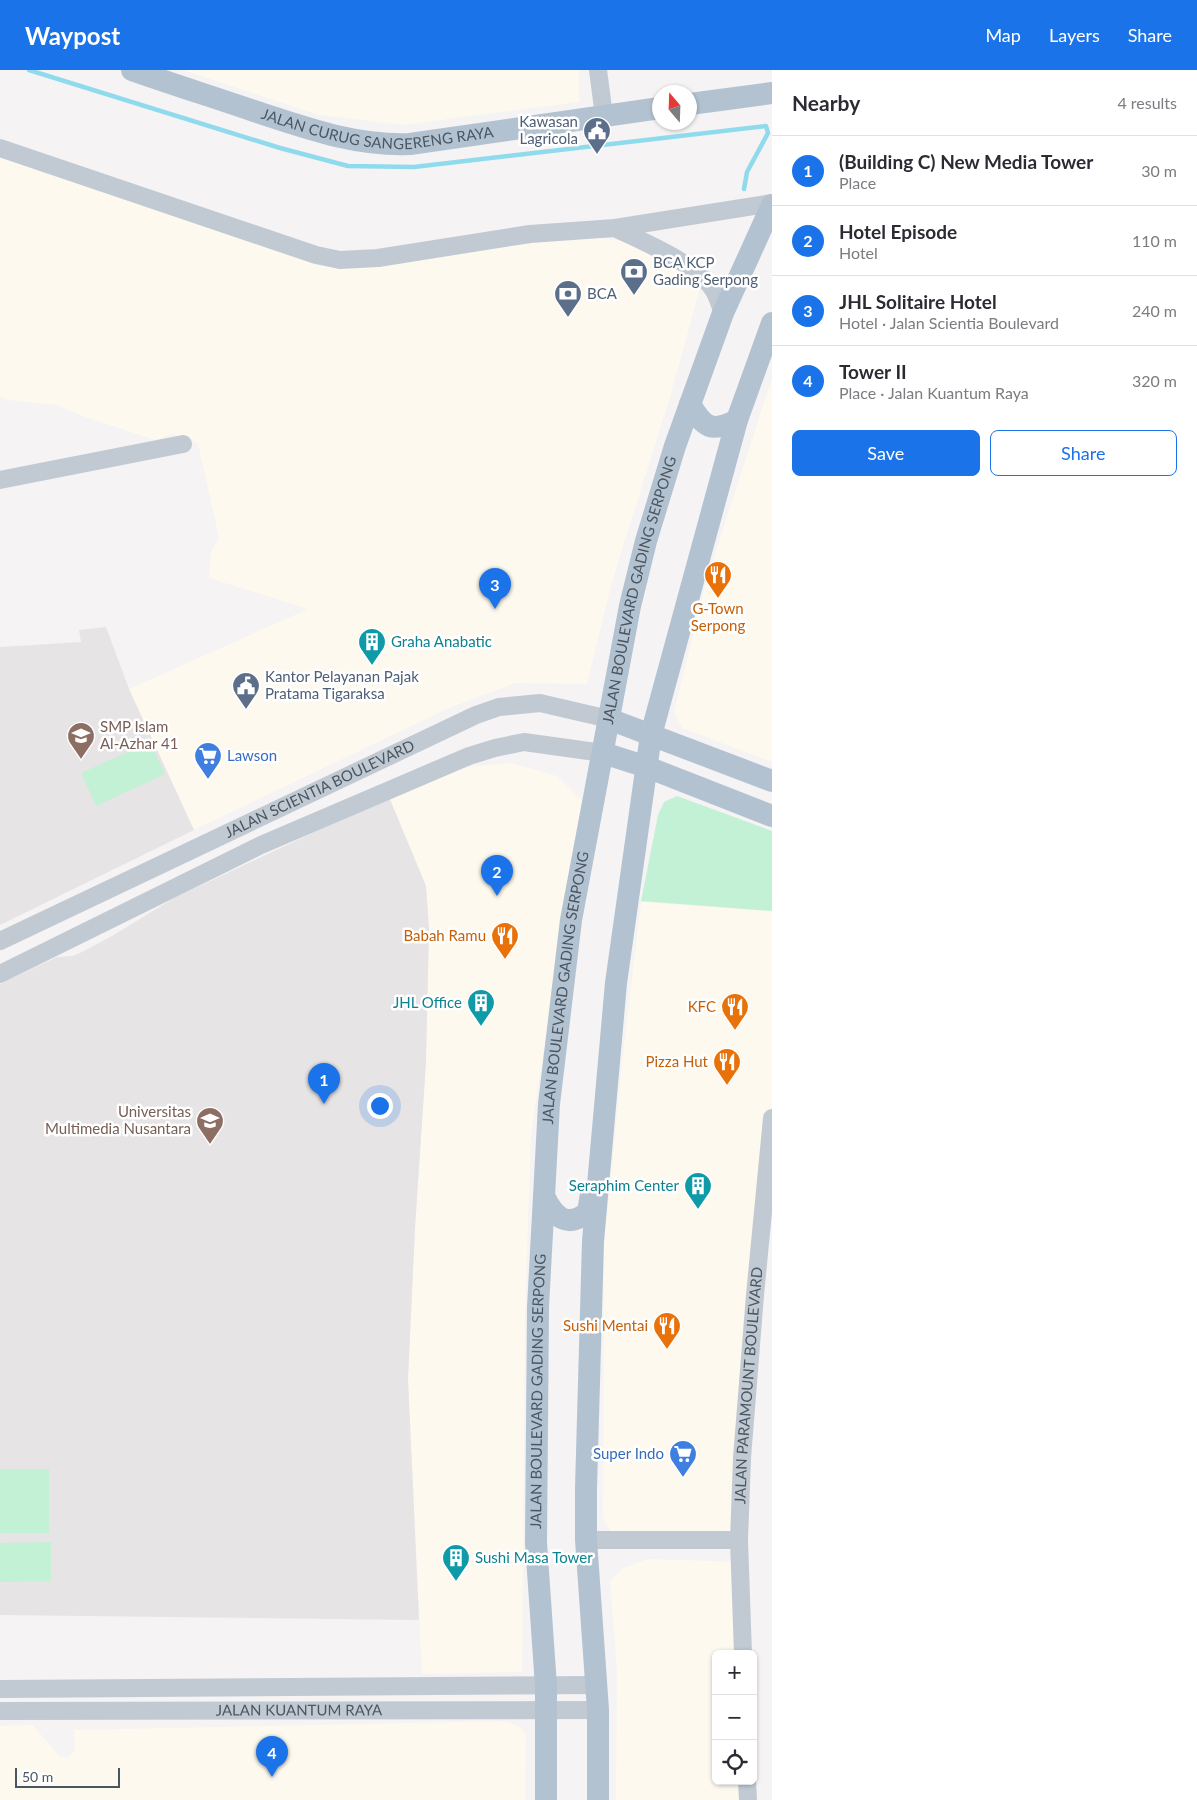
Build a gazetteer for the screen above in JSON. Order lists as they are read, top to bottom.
{
  "streets": {
    "main road": ["JALAN CURUG SANGERENG RAYA", "JALAN BOULEVARD GADING SERPONG", "JALAN SCIENTIA BOULEVARD"],
    "street": ["JALAN PARAMOUNT BOULEVARD", "JALAN KUANTUM RAYA"]
  },
  "crossings": [
    ["JALAN BOULEVARD GADING SERPONG", "JALAN SCIENTIA BOULEVARD"],
    ["JALAN BOULEVARD GADING SERPONG", "JALAN KUANTUM RAYA"]
  ],
  "places": {
    "public building": ["Kawasan Lagricola", "Kantor Pelayanan Pajak Pratama Tigaraksa"],
    "bank": ["BCA KCP Gading Serpong", "BCA"],
    "restaurant": [
      "G-Town Serpong",
      "Babah Ramu",
      "KFC",
      "Pizza Hut",
      "Sushi Mentai"
    ],
    "building": [
      "Graha Anabatic",
      "JHL Office",
      "Seraphim Center",
      "Sushi Masa Tower"
    ],
    "school or university": ["SMP Islam Al-Azhar 41", "Universitas Multimedia Nusantara"],
    "supermarket": ["Lawson", "Super Indo"]
  },
  "scale_bar": "50 m",
  "north": "top",
  "page": {
    "header": "Waypost",
    "nav": ["Map", "Layers", "Share"],
    "heading": ["Nearby", "4 results"],
    "list": [
      {
        "mark": "1",
        "name": "(Building C) New Media Tower",
        "note": "Place",
        "value": "30 m"
      },
      {
        "mark": "2",
        "name": "Hotel Episode",
        "note": "Hotel",
        "value": "110 m"
      },
      {
        "mark": "3",
        "name": "JHL Solitaire Hotel",
        "note": "Hotel · Jalan Scientia Boulevard",
        "value": "240 m"
      },
      {
        "mark": "4",
        "name": "Tower II",
        "note": "Place · Jalan Kuantum Raya",
        "value": "320 m"
      }
    ],
    "buttons": ["Save", "Share"],
    "pins": [
      "3",
      "2",
      "1",
      "4"
    ],
    "map_buttons": ["+", "−"],
    "scale": "50 m"
  }
}
